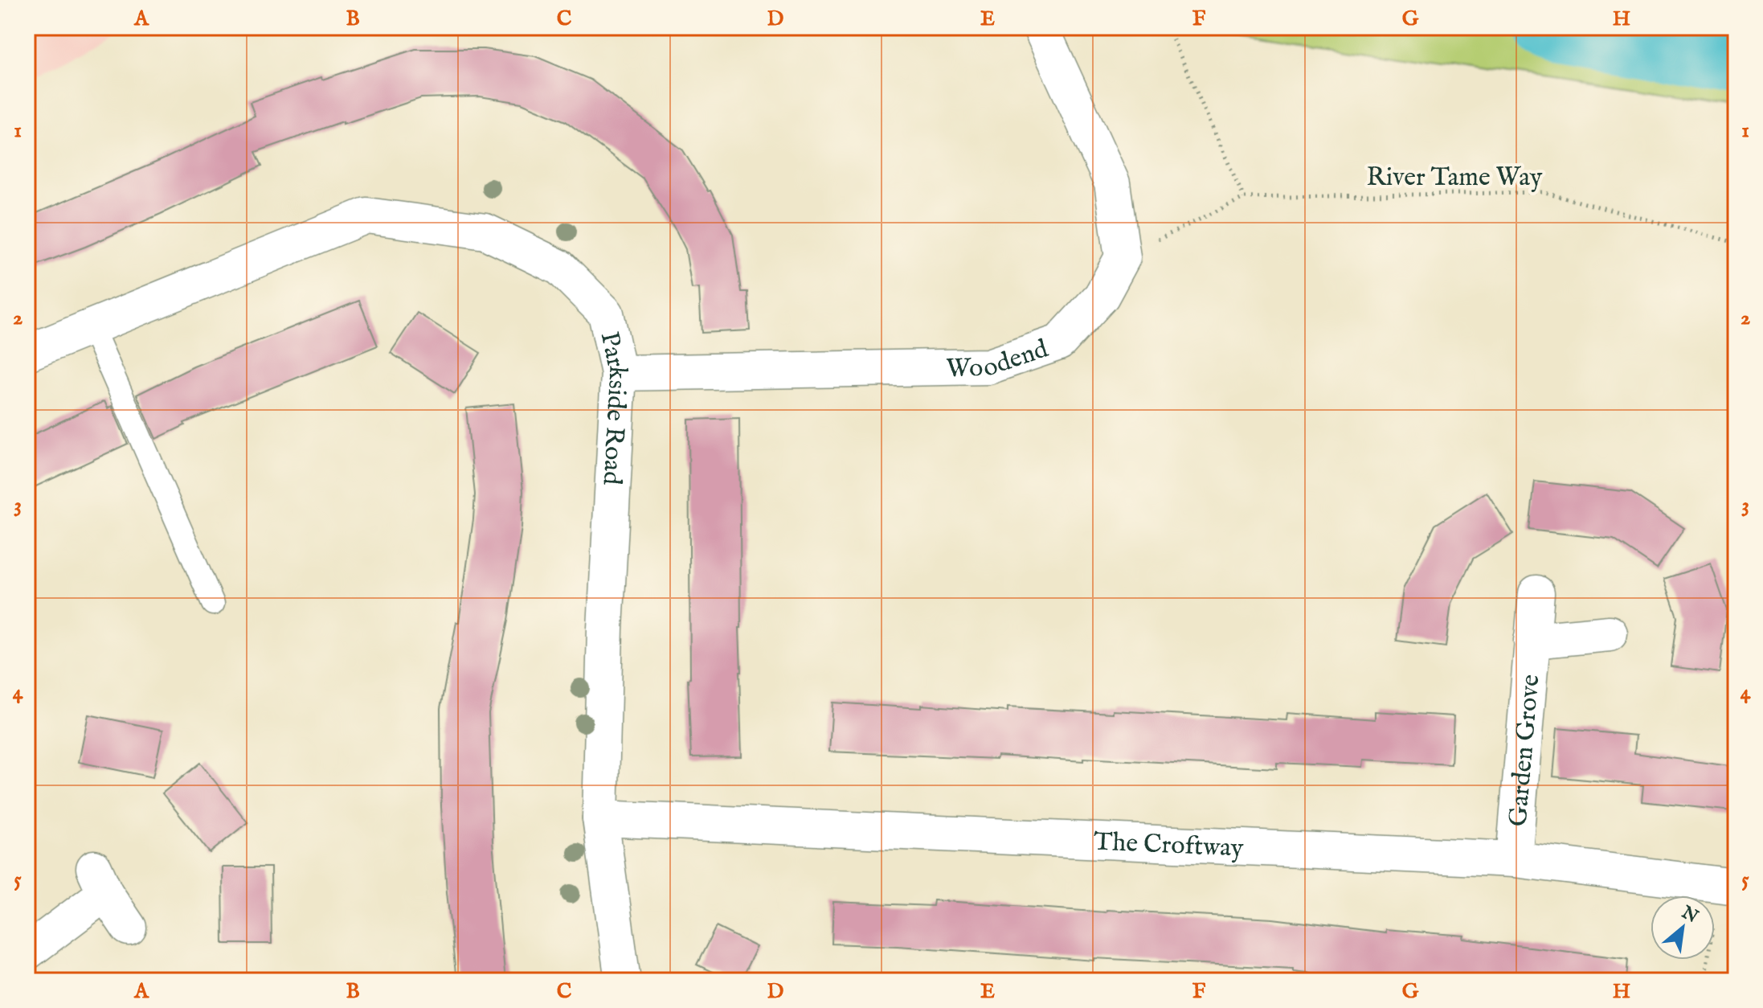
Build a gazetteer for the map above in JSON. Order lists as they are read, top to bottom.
{
  "streets": {
    "street": [
      "Woodend",
      "Parkside Road",
      "Garden Grove",
      "The Croftway"
    ],
    "path": ["River Tame Way"]
  },
  "crossings": [
    ["River Tame Way", "Woodend"],
    ["Woodend", "Parkside Road"],
    ["Parkside Road", "The Croftway"],
    ["Garden Grove", "The Croftway"]
  ],
  "north": "top right",
  "grid": {
    "columns": [
      "A",
      "B",
      "C",
      "D",
      "E",
      "F",
      "G",
      "H"
    ],
    "rows": [
      "1",
      "2",
      "3",
      "4",
      "5"
    ]
  }
}
